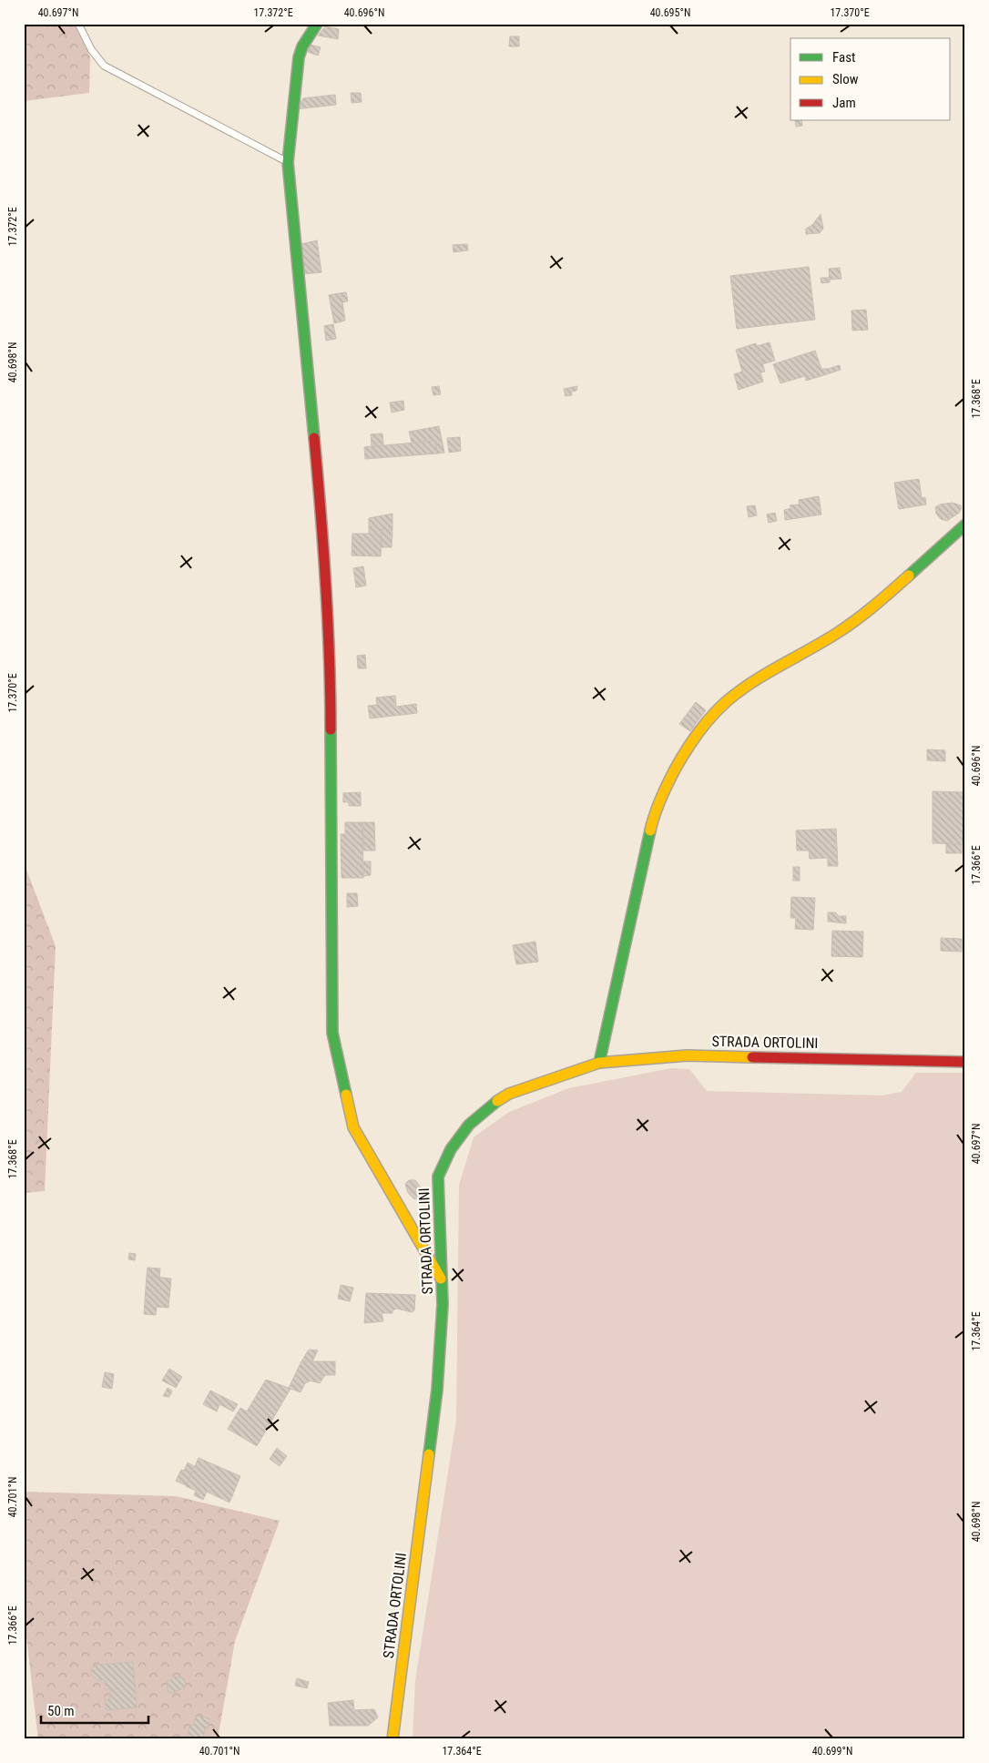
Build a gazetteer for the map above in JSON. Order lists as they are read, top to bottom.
{
  "streets": {
    "street": ["STRADA ORTOLINI"]
  },
  "legend": ["Fast", "Slow", "Jam"],
  "scale_bar": "50 m",
  "coordinates": [
    "40.697°N",
    "17.372°E",
    "40.696°N",
    "40.695°N",
    "17.370°E",
    "40.698°N",
    "17.368°E",
    "17.366°E",
    "17.364°E",
    "40.701°N",
    "40.699°N"
  ]
}
